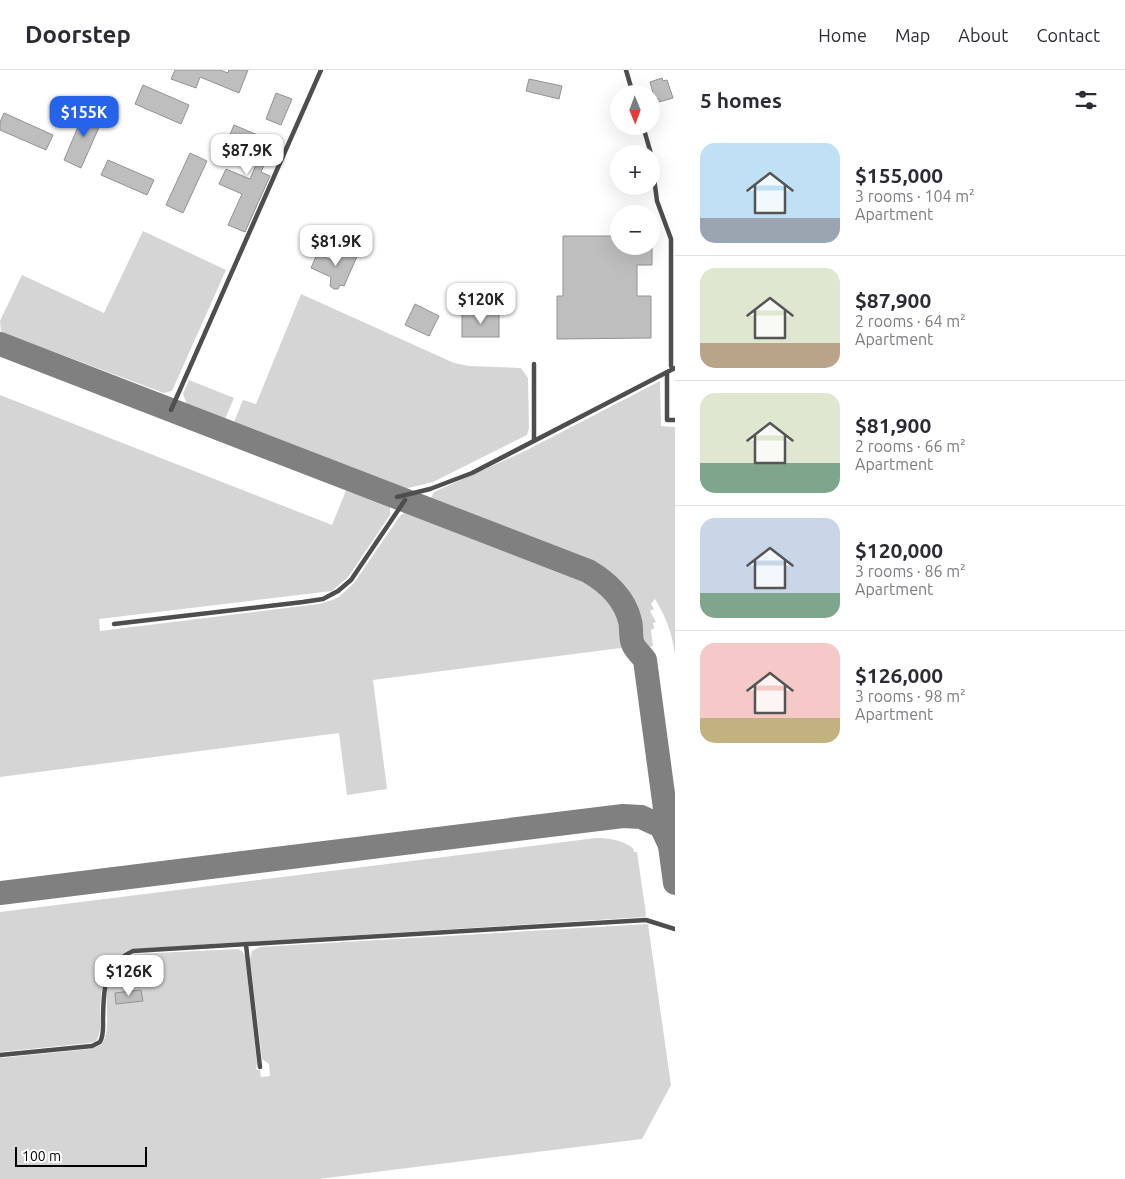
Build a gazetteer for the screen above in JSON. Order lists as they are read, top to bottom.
{
  "scale_bar": "100 m",
  "north": "bottom",
  "page": {
    "header": "Doorstep",
    "nav": [
      "Home",
      "Map",
      "About",
      "Contact"
    ],
    "heading": "5 homes",
    "map_buttons": ["+", "−"],
    "price": [
      "$155K",
      "$87.9K",
      "$81.9K",
      "$120K",
      "$126K"
    ],
    "list": [
      {
        "name": "$155,000",
        "note": "3 rooms · 104 m² · Apartment"
      },
      {
        "name": "$87,900",
        "note": "2 rooms · 64 m² · Apartment"
      },
      {
        "name": "$81,900",
        "note": "2 rooms · 66 m² · Apartment"
      },
      {
        "name": "$120,000",
        "note": "3 rooms · 86 m² · Apartment"
      },
      {
        "name": "$126,000",
        "note": "3 rooms · 98 m² · Apartment"
      }
    ],
    "scale": "100 m"
  }
}
